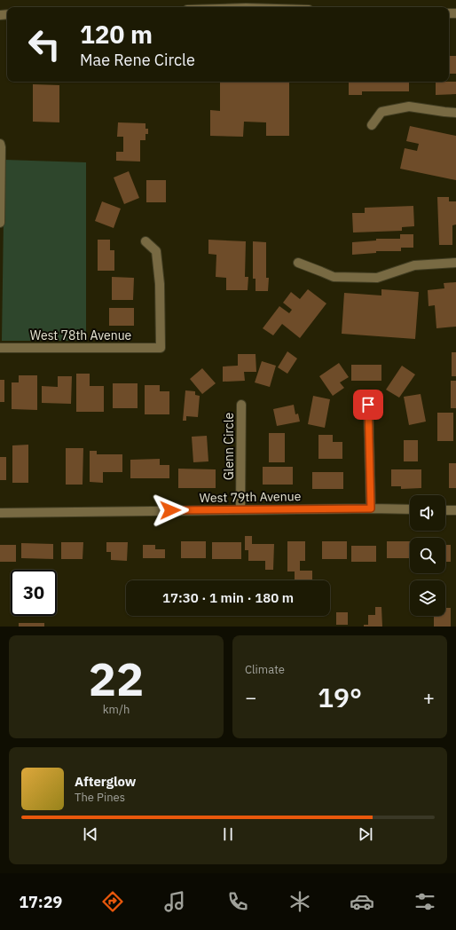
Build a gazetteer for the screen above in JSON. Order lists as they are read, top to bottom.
{
  "streets": {
    "street": ["West 78th Avenue", "Glenn Circle", "West 79th Avenue"]
  },
  "crossings": [
    ["Glenn Circle", "West 79th Avenue"]
  ],
  "page": {
    "turn": ["120 m", "Mae Rene Circle"],
    "limit": "30",
    "trip": "17:30 · 1 min · 180 m",
    "tile": [
      ["22", "km/h"],
      "Climate"
    ],
    "heat": ["−", "19°", "+"],
    "song": ["Afterglow", "The Pines"],
    "tabs": "17:29"
  }
}
